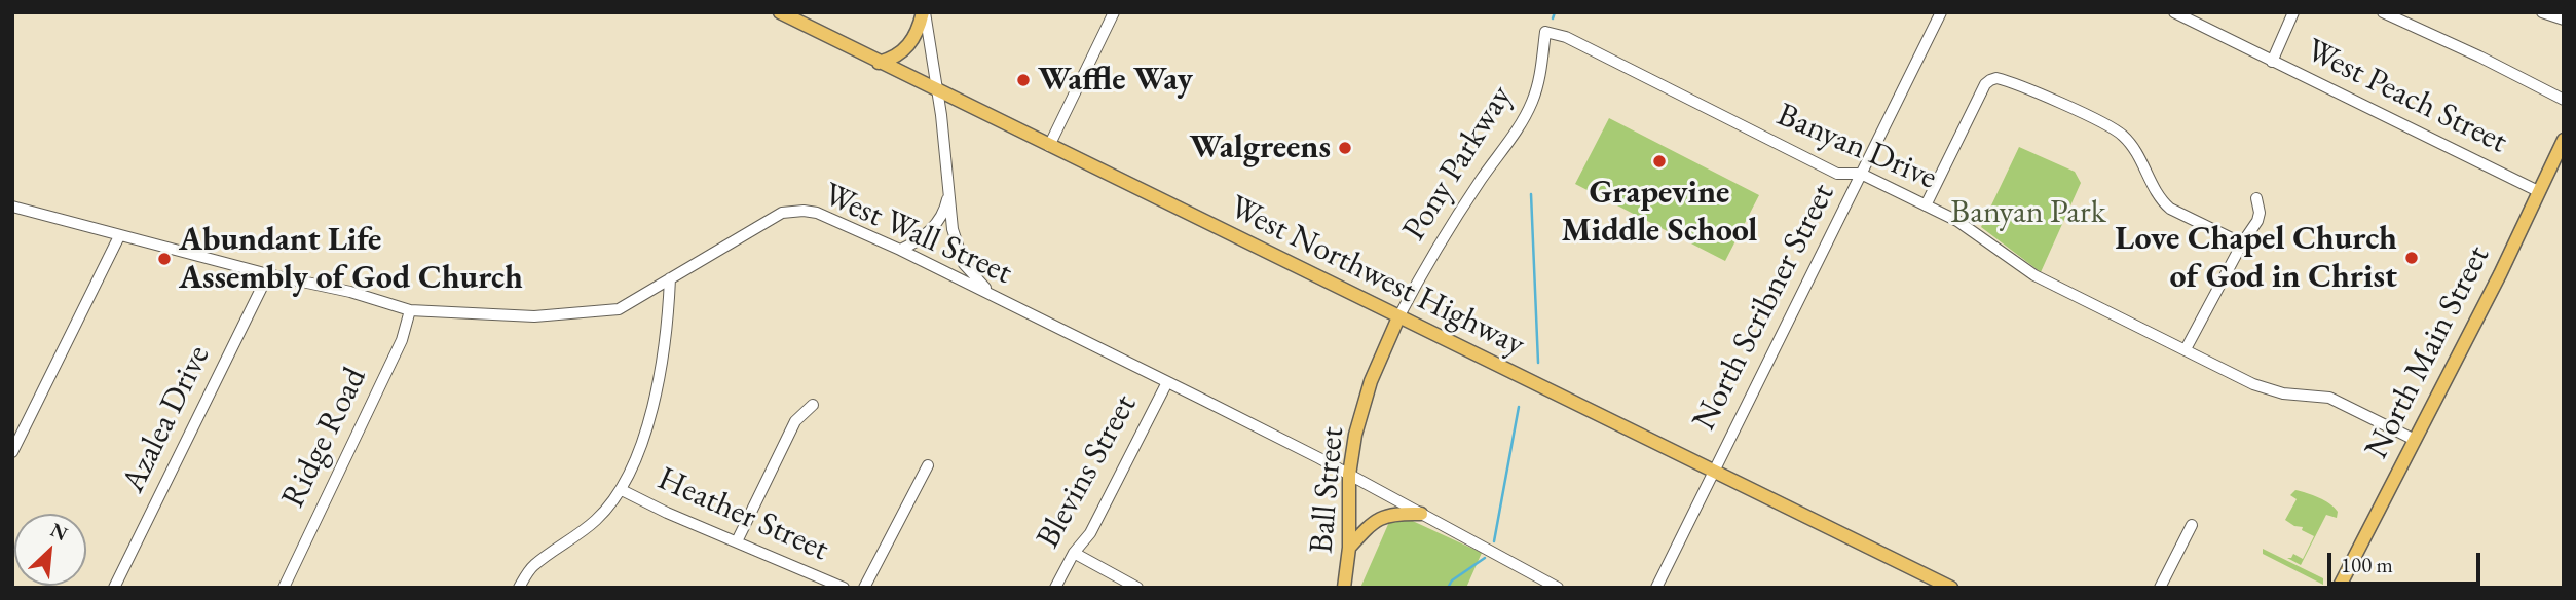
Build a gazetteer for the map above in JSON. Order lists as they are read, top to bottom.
{
  "streets": {
    "main road": ["West Northwest Highway", "North Main Street", "Ball Street"],
    "street": [
      "West Peach Street",
      "Banyan Drive",
      "Pony Parkway",
      "West Wall Street",
      "North Scribner Street",
      "Azalea Drive",
      "Ridge Road",
      "Blevins Street",
      "Heather Street"
    ]
  },
  "crossings": [
    ["West Peach Street", "North Main Street"],
    ["Banyan Drive", "Pony Parkway"],
    ["Banyan Drive", "North Scribner Street"],
    ["Banyan Drive", "North Main Street"],
    ["Pony Parkway", "West Northwest Highway"],
    ["Pony Parkway", "Ball Street"],
    ["West Wall Street", "Azalea Drive"],
    ["West Wall Street", "Ridge Road"],
    ["West Wall Street", "Blevins Street"],
    ["West Wall Street", "Ball Street"],
    ["West Northwest Highway", "North Scribner Street"],
    ["West Northwest Highway", "Ball Street"]
  ],
  "parks": ["Banyan Park"],
  "places": [
    "Waffle Way",
    "Walgreens",
    "Grapevine Middle School",
    "Love Chapel Church of God in Christ",
    "Abundant Life Assembly of God Church"
  ],
  "scale_bar": "100 m",
  "north": "top right"
}
